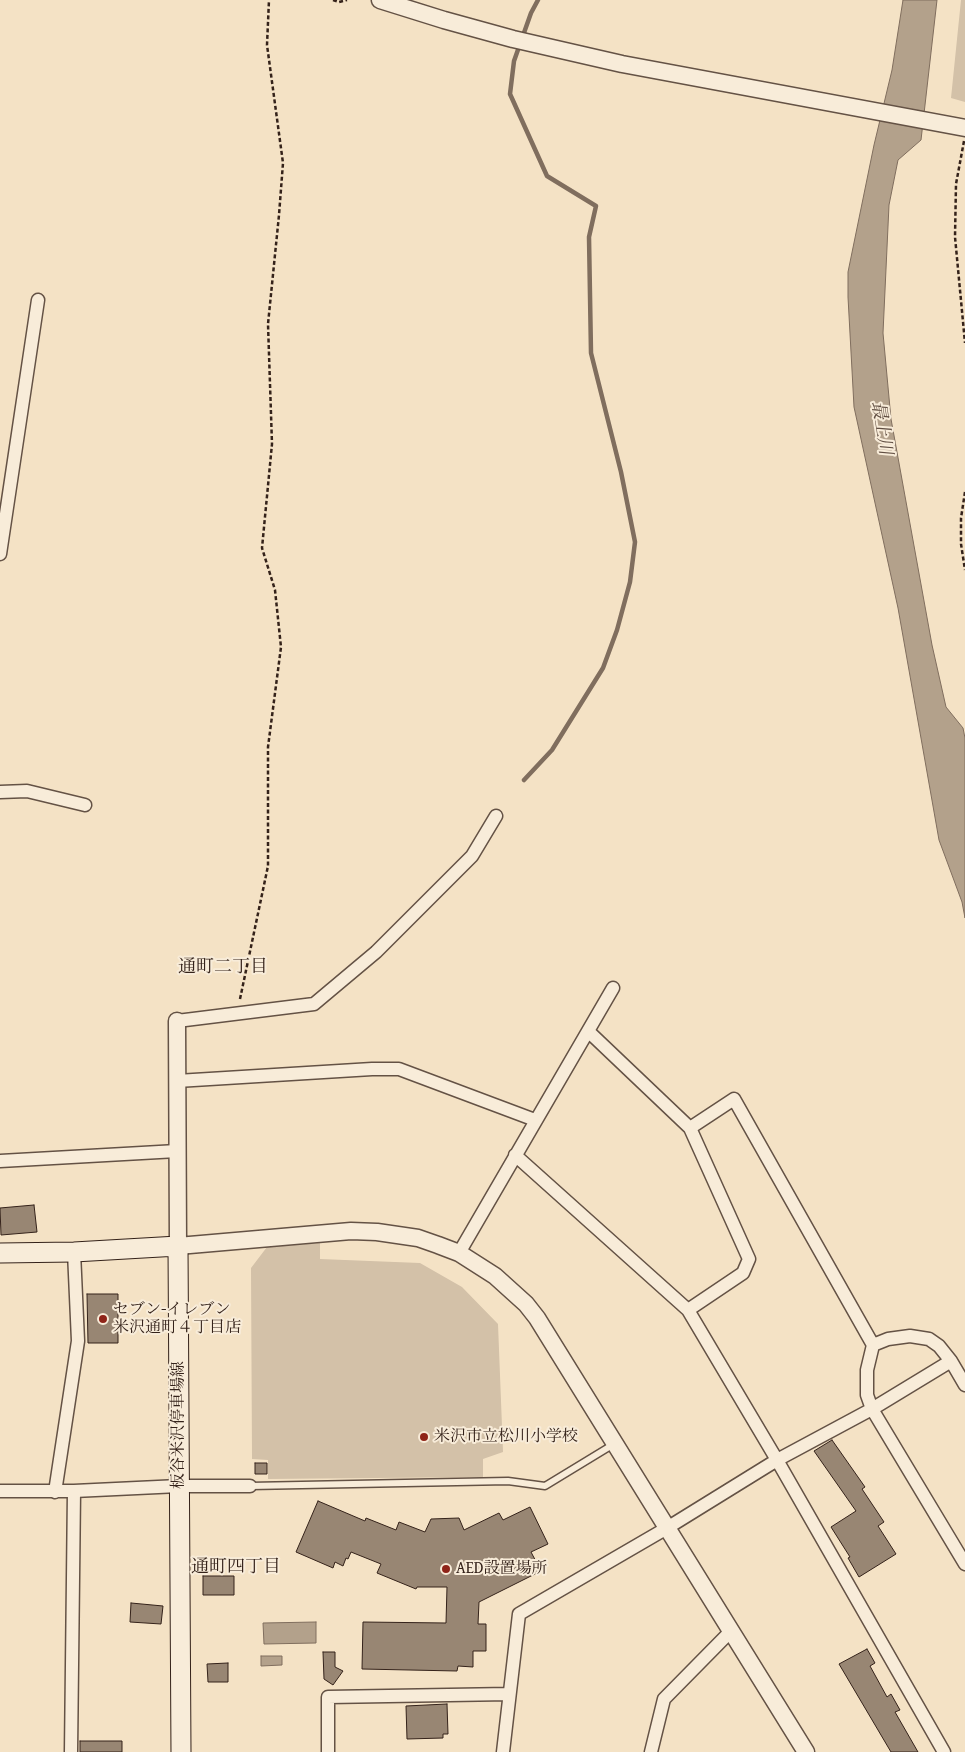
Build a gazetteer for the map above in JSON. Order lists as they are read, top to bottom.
{
  "streets": {
    "main road": ["板谷米沢停車場線"]
  },
  "districts": ["通町二丁目", "通町四丁目"],
  "water": ["最上川"],
  "places": ["セブン-イレブン 米沢通町４丁目店", "米沢市立松川小学校", "AED設置場所"]
}
